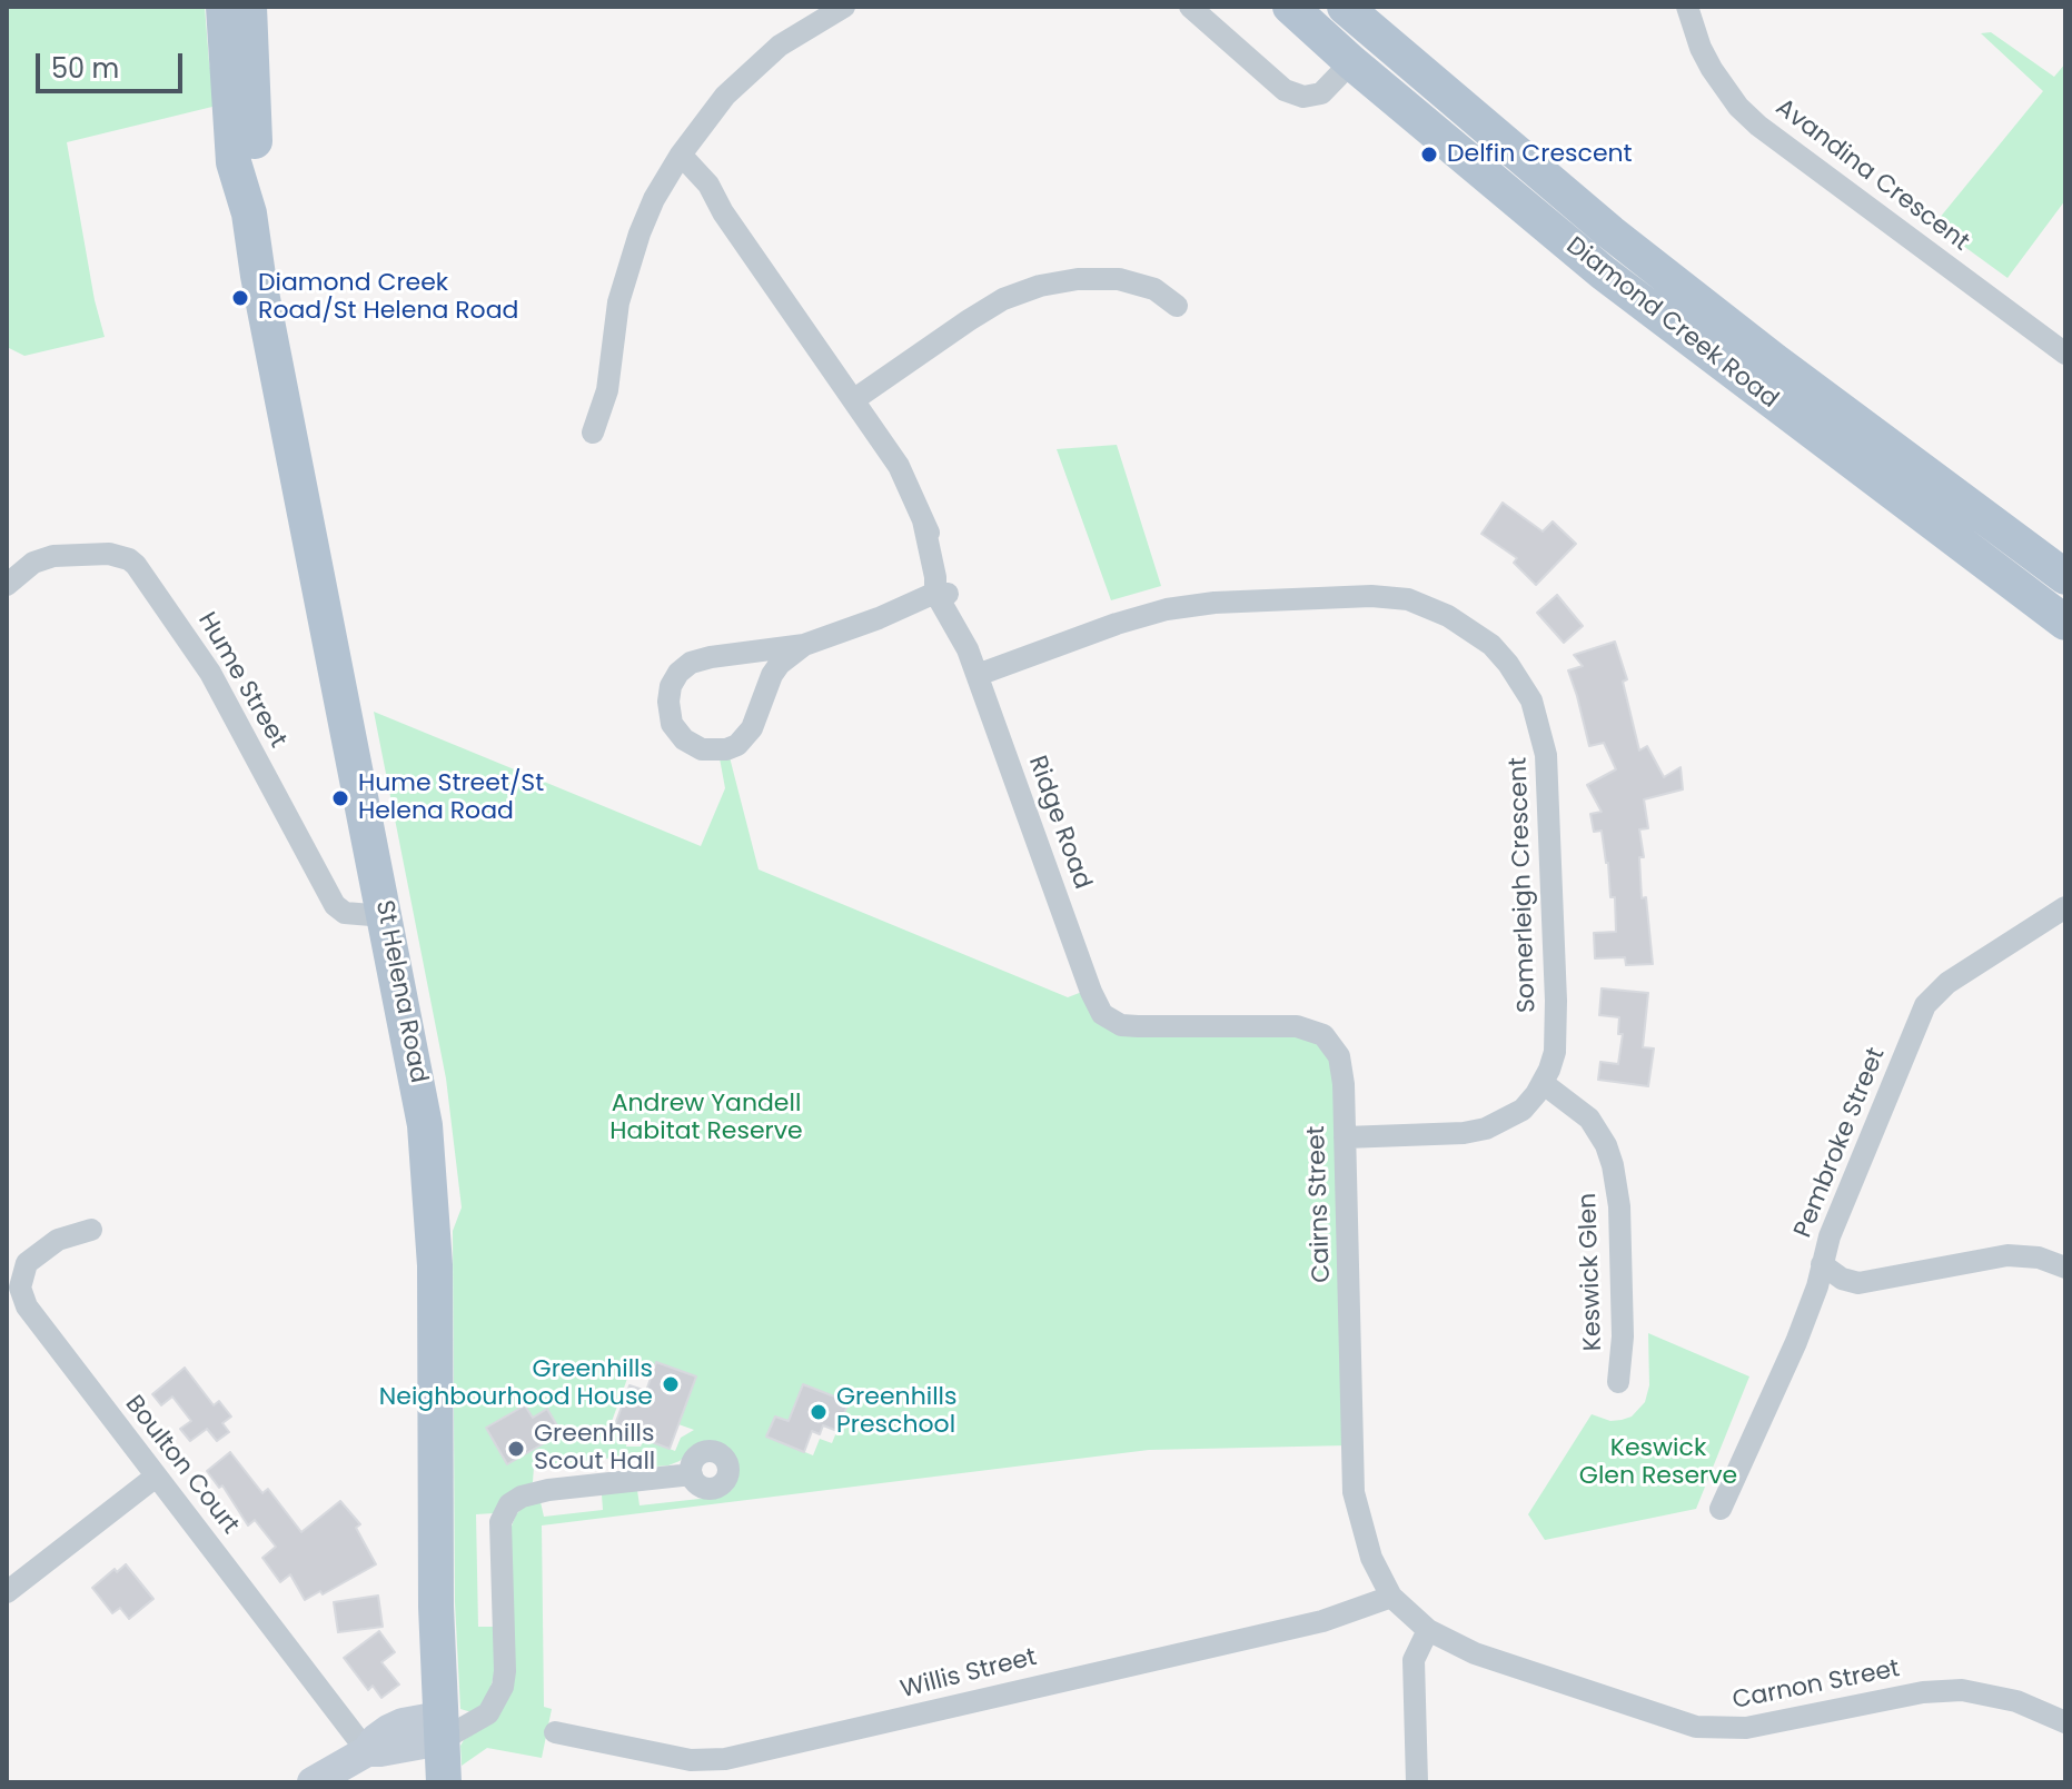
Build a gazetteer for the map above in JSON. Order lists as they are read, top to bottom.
{
  "streets": {
    "main road": ["Diamond Creek Road", "St Helena Road"],
    "street": [
      "Avandina Crescent",
      "Hume Street",
      "Ridge Road",
      "Somerleigh Crescent",
      "Pembroke Street",
      "Cairns Street",
      "Keswick Glen",
      "Boulton Court",
      "Willis Street",
      "Carnon Street"
    ]
  },
  "crossings": [
    ["Hume Street", "St Helena Road"],
    ["Ridge Road", "Somerleigh Crescent"],
    ["Ridge Road", "Cairns Street"],
    ["Somerleigh Crescent", "Cairns Street"],
    ["Somerleigh Crescent", "Keswick Glen"],
    ["Cairns Street", "Willis Street"]
  ],
  "parks": ["Andrew Yandell Habitat Reserve", "Keswick Glen Reserve"],
  "places": [
    "Delfin Crescent",
    "Diamond Creek Road/St Helena Road",
    "Hume Street/St Helena Road",
    "Greenhills Neighbourhood House",
    "Greenhills Preschool",
    "Greenhills Scout Hall"
  ],
  "scale_bar": "50 m"
}
